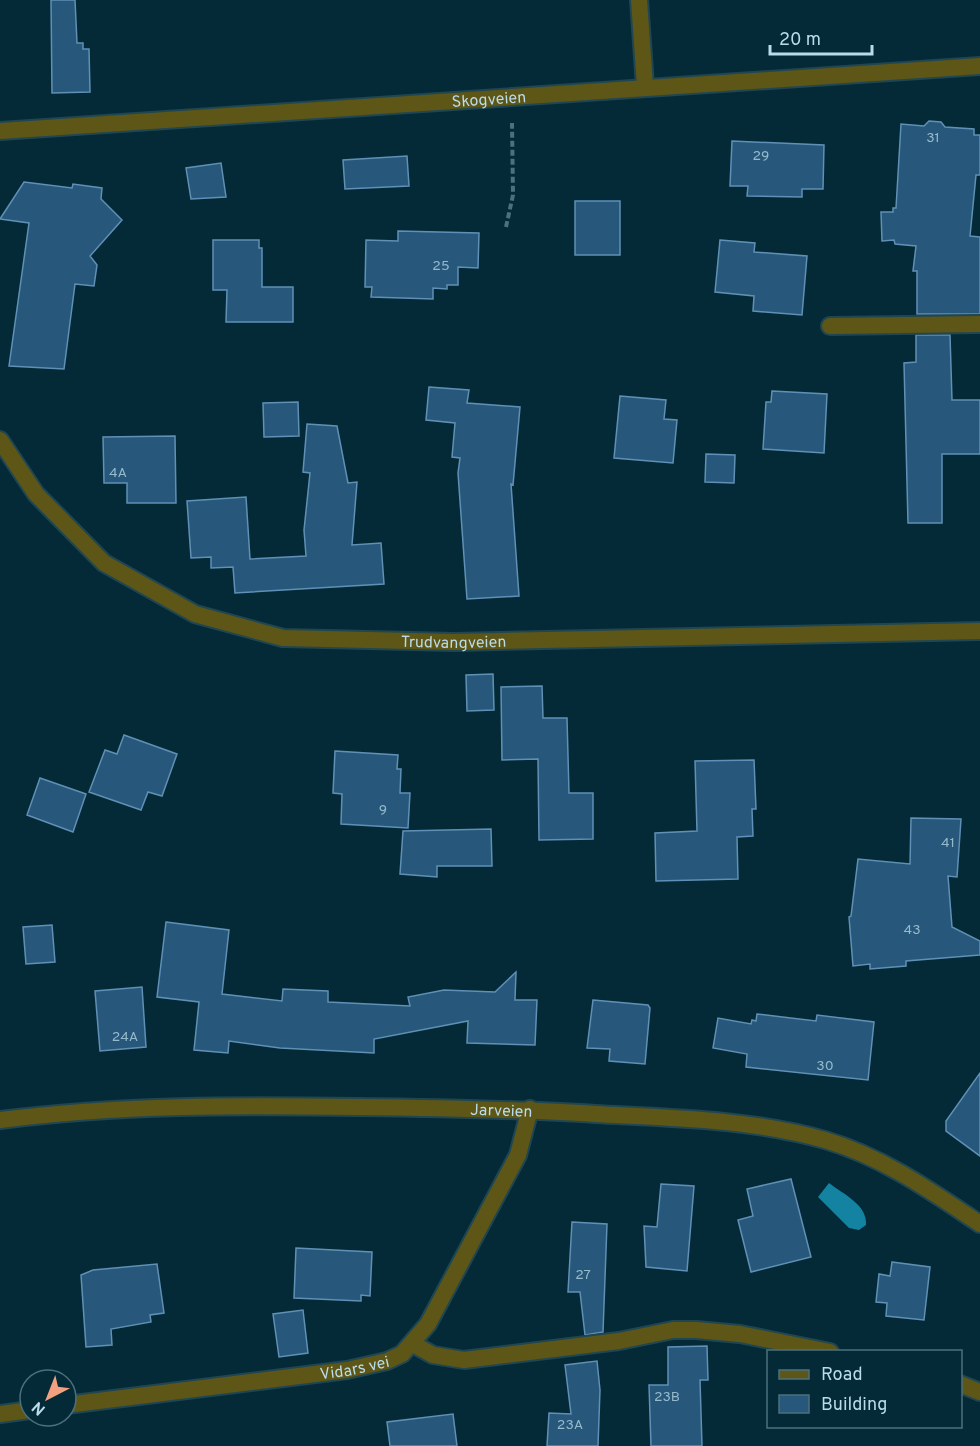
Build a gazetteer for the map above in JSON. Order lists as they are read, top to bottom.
{
  "streets": {
    "street": [
      "Skogveien",
      "Trudvangveien",
      "Jarveien",
      "Vidars vei"
    ]
  },
  "crossings": [
    ["Jarveien", "Vidars vei"]
  ],
  "house_numbers": [
    "31",
    "29",
    "25",
    "4A",
    "9",
    "41",
    "43",
    "24A",
    "30",
    "27",
    "23B",
    "23A"
  ],
  "legend": ["Road", "Building"],
  "scale_bar": "20 m",
  "north": "bottom left"
}
